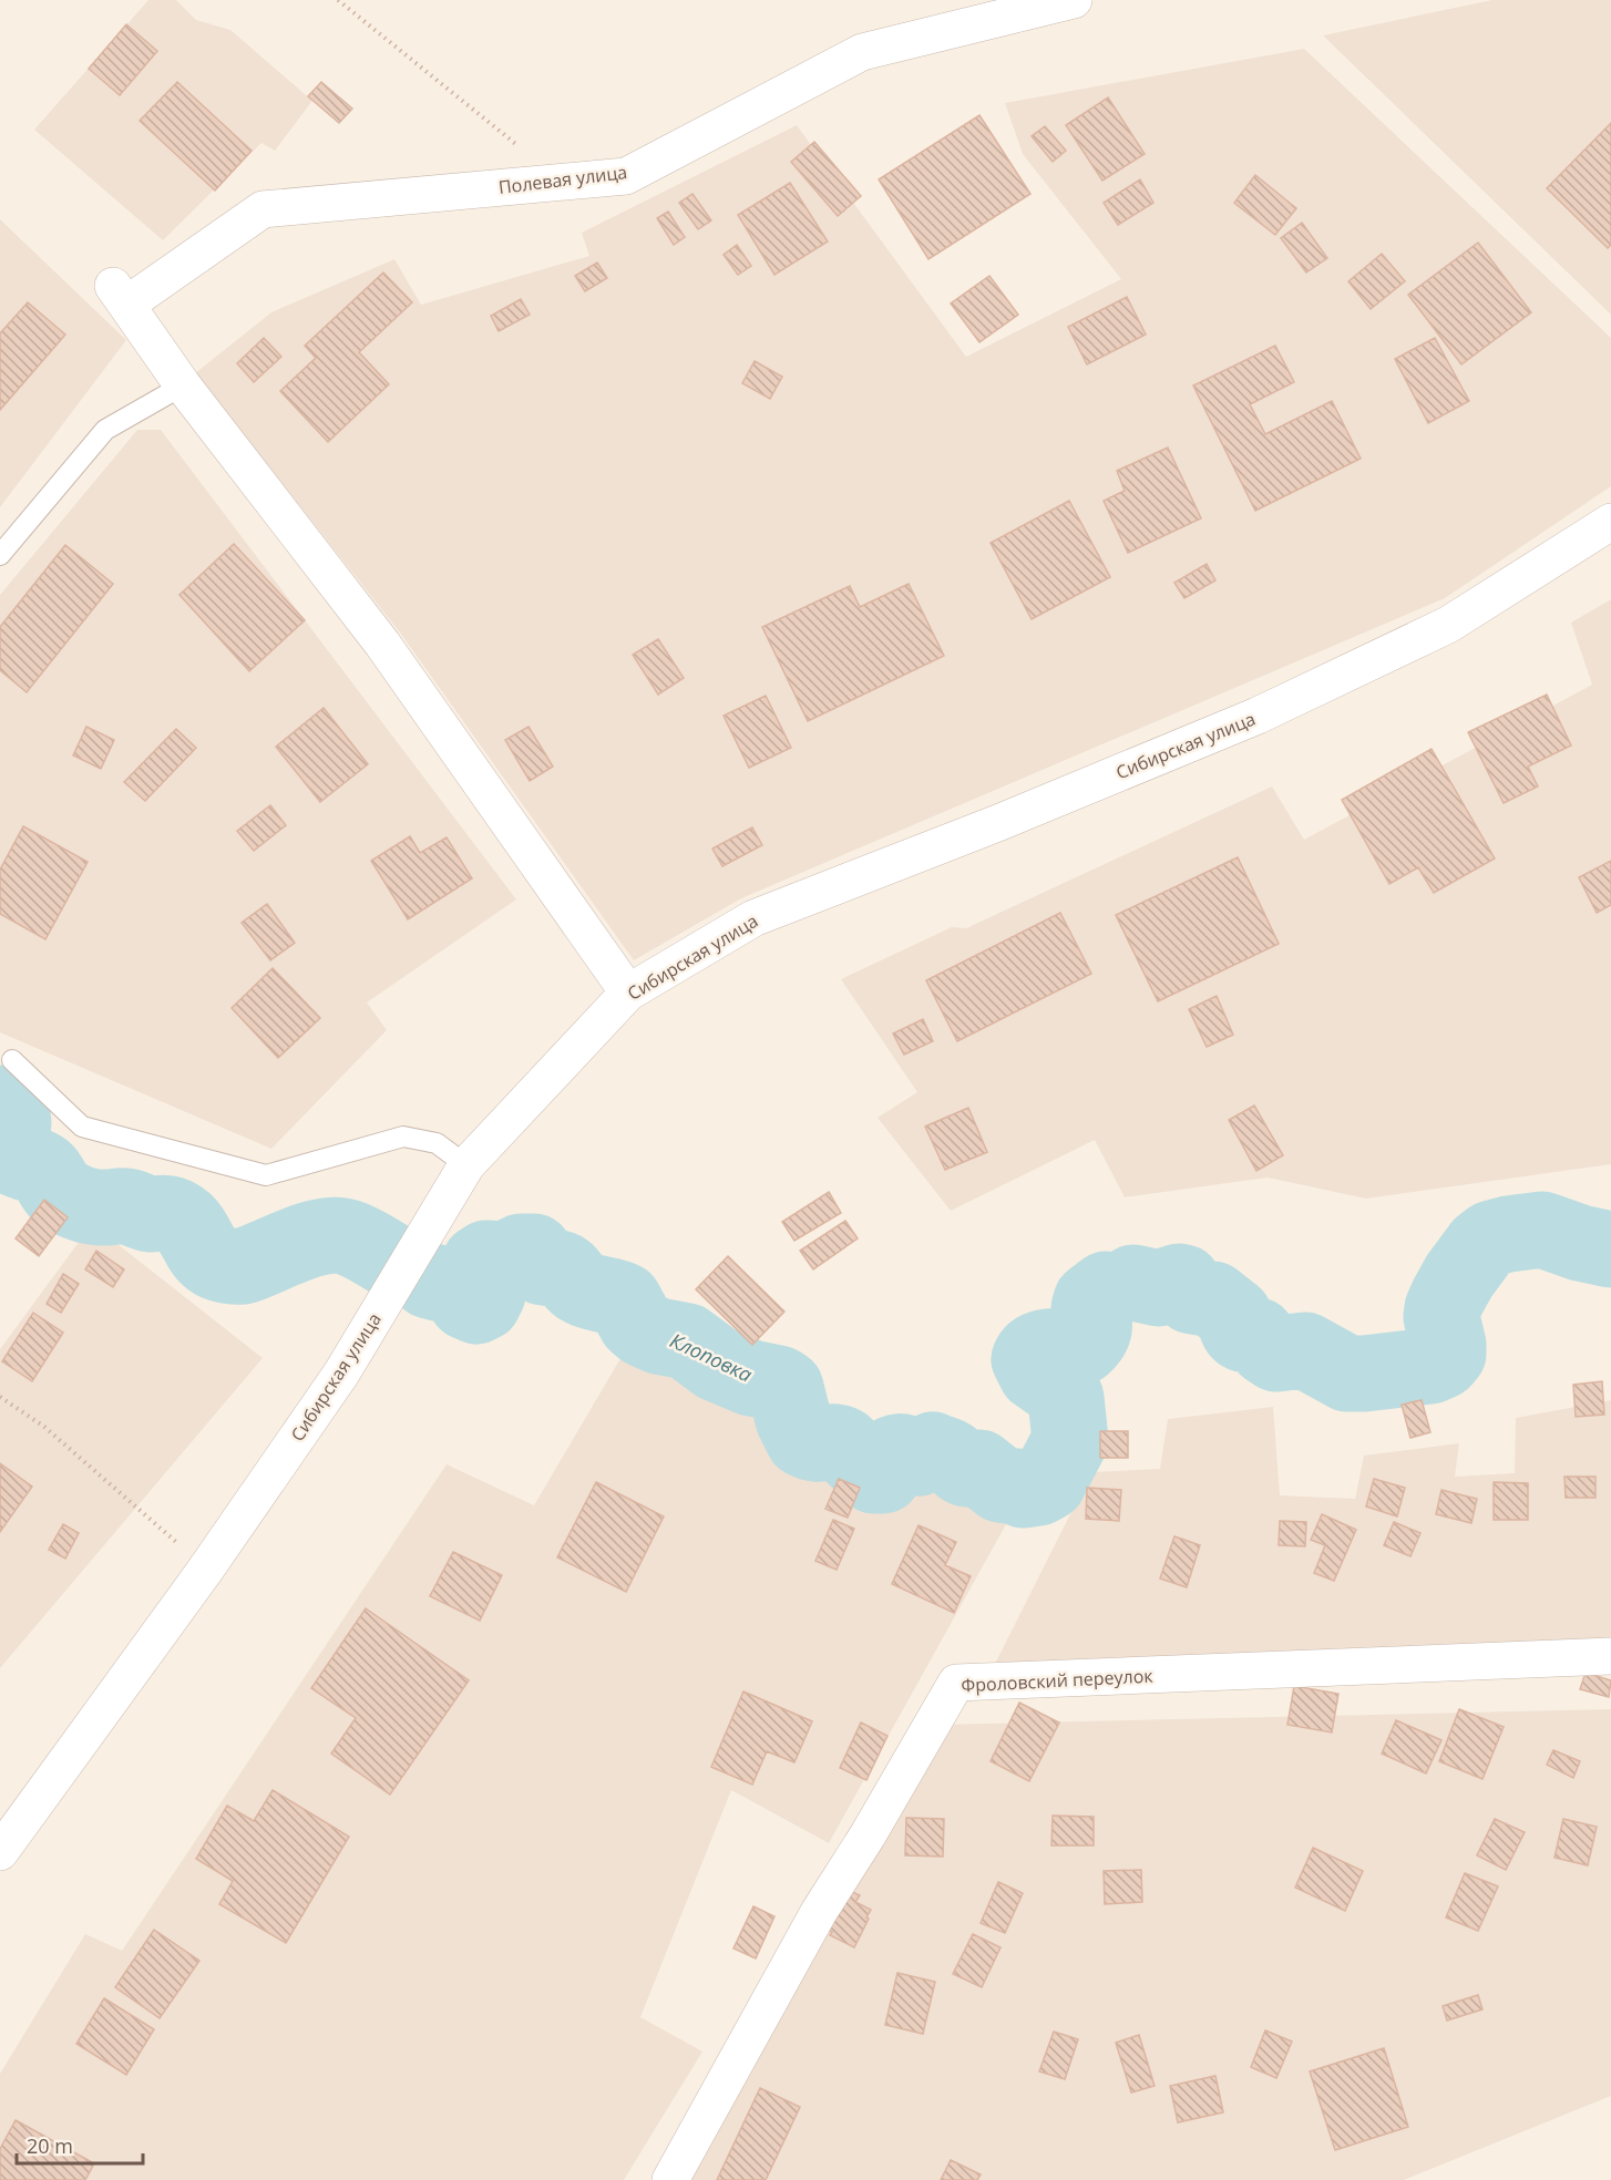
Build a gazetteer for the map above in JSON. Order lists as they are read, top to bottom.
{
  "streets": {
    "street": ["Полевая улица", "Сибирская улица", "Фроловский переулок"]
  },
  "water": ["Клоповка"],
  "scale_bar": "20 m"
}
